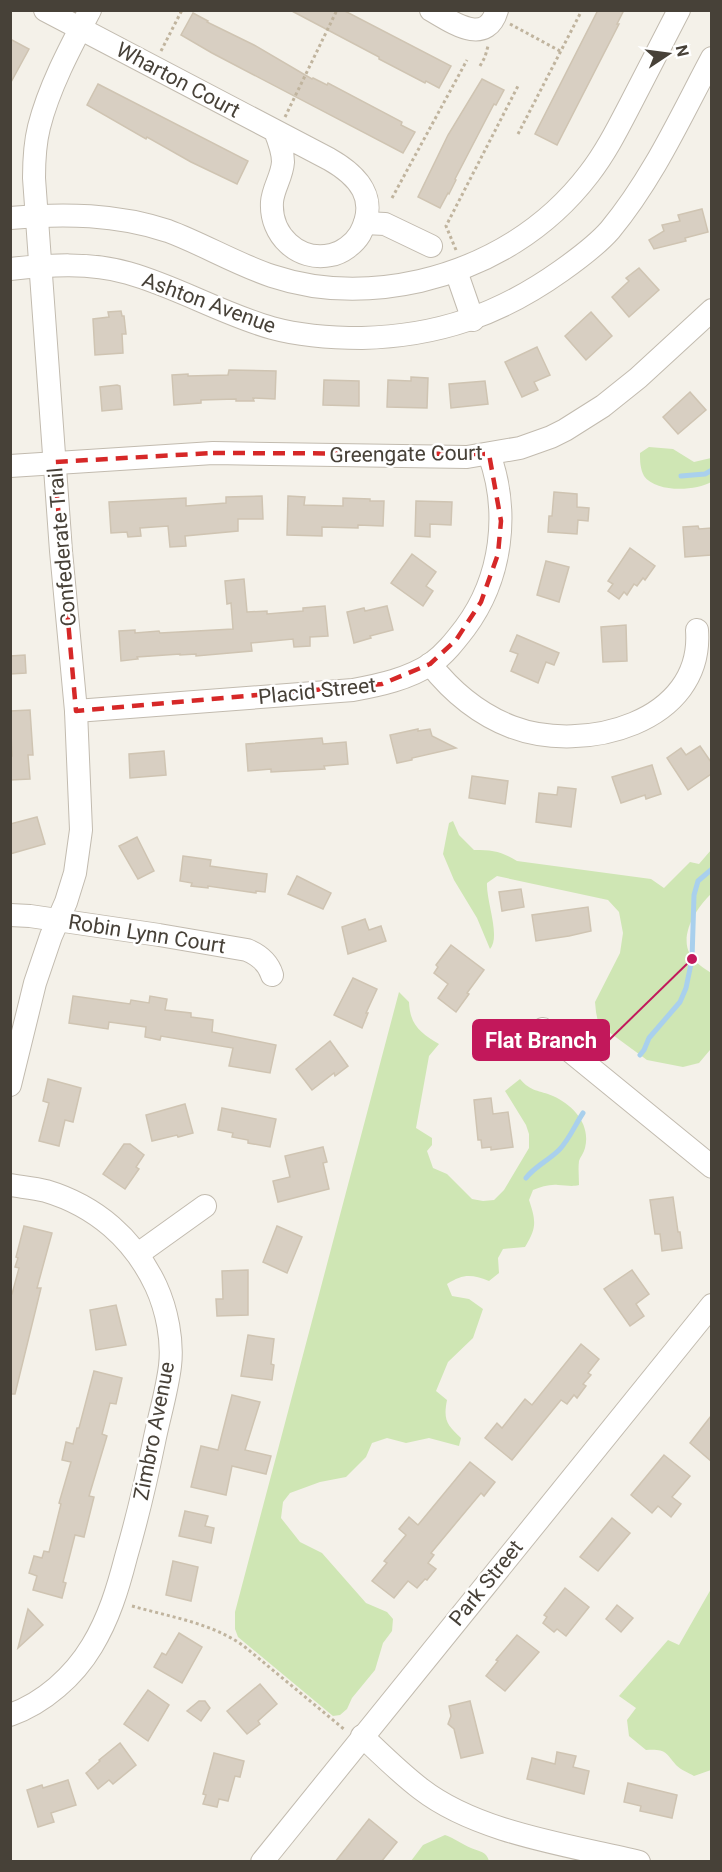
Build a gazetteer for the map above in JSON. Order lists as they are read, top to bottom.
{
  "streets": {
    "street": [
      "Wharton Court",
      "Ashton Avenue",
      "Greengate Court",
      "Confederate Trail",
      "Placid Street",
      "Robin Lynn Court",
      "Zimbro Avenue",
      "Park Street"
    ]
  },
  "crossings": [
    ["Wharton Court", "Confederate Trail"],
    ["Ashton Avenue", "Confederate Trail"],
    ["Greengate Court", "Confederate Trail"],
    ["Greengate Court", "Placid Street"],
    ["Confederate Trail", "Placid Street"],
    ["Confederate Trail", "Robin Lynn Court"]
  ],
  "places": ["Flat Branch"],
  "north": "right"
}
